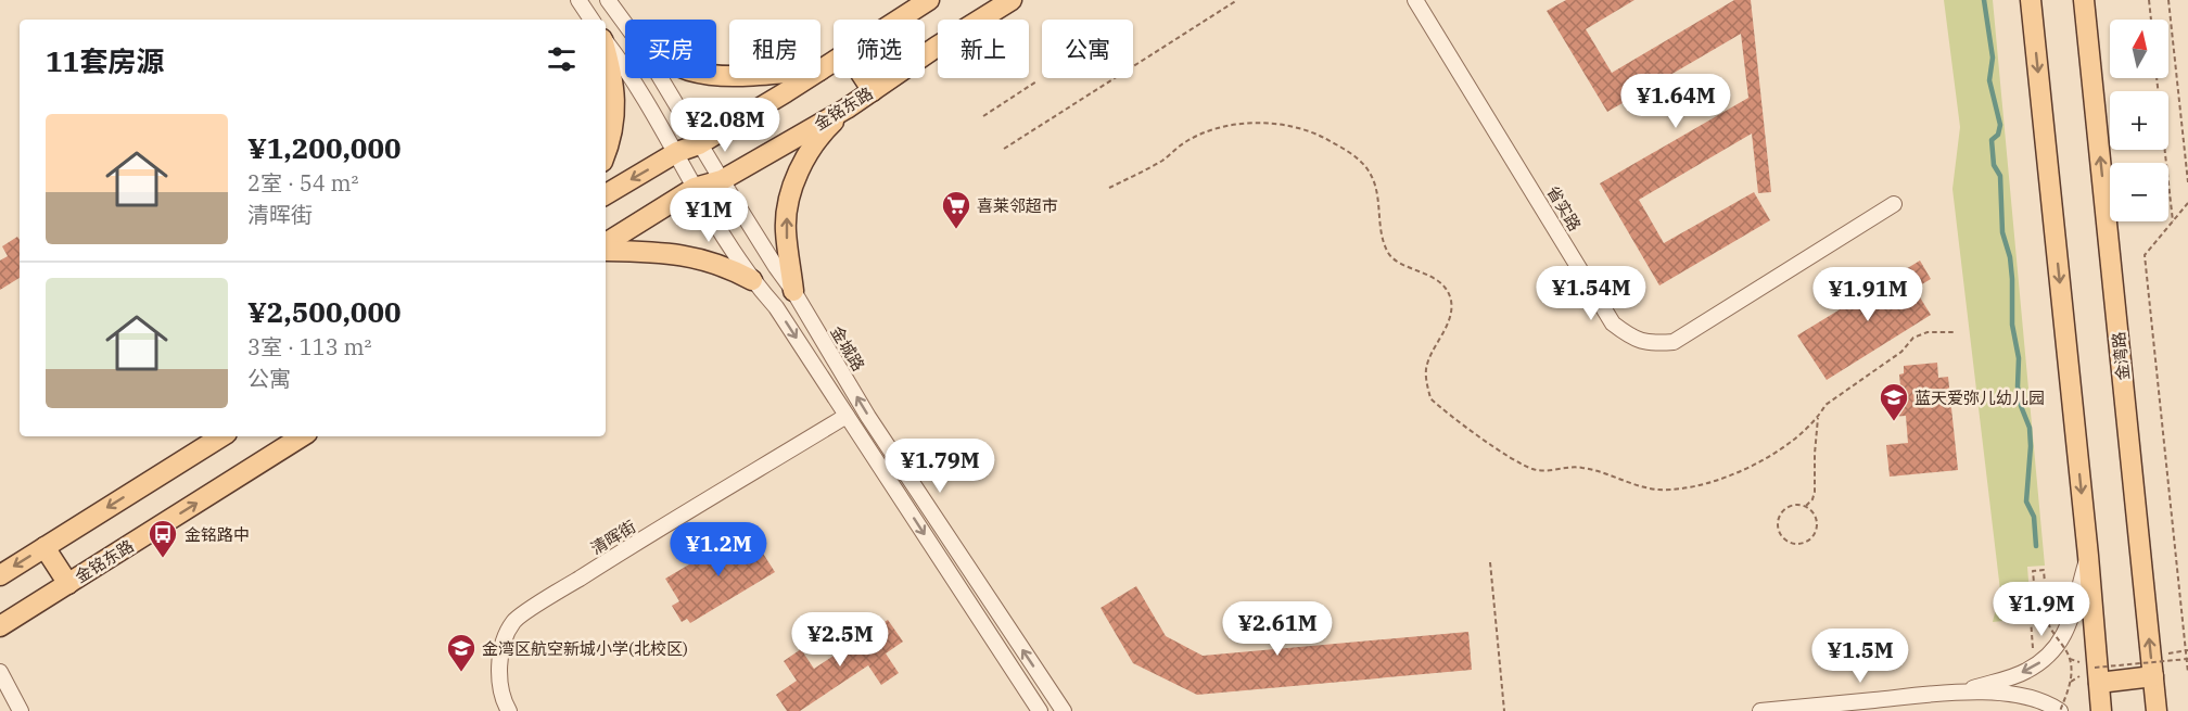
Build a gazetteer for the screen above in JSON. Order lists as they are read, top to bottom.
{
  "streets": {
    "main road": ["金铭东路", "金湾路"],
    "street": ["省实路", "金城路", "清晖街"]
  },
  "crossings": [
    ["金铭东路", "金城路"]
  ],
  "places": {
    "supermarket": ["喜莱邻超市"],
    "school or university": ["蓝天爱弥儿幼儿园", "金湾区航空新城小学(北校区)"],
    "bus stop": ["金铭路中"]
  },
  "north": "top",
  "page": {
    "map_buttons": ["+", "−"],
    "chip": [
      "买房",
      "租房",
      "筛选",
      "新上",
      "公寓"
    ],
    "heading": "11套房源",
    "price": [
      "¥1.64M",
      "¥2.08M",
      "¥1M",
      "¥1.54M",
      "¥1.91M",
      "¥1.79M",
      "¥1.2M",
      "¥1.9M",
      "¥2.61M",
      "¥2.5M",
      "¥1.5M"
    ],
    "list": [
      {
        "name": "¥1,200,000",
        "note": "2室 · 54 m² · 清晖街"
      },
      {
        "name": "¥2,500,000",
        "note": "3室 · 113 m² · 公寓"
      }
    ]
  }
}
